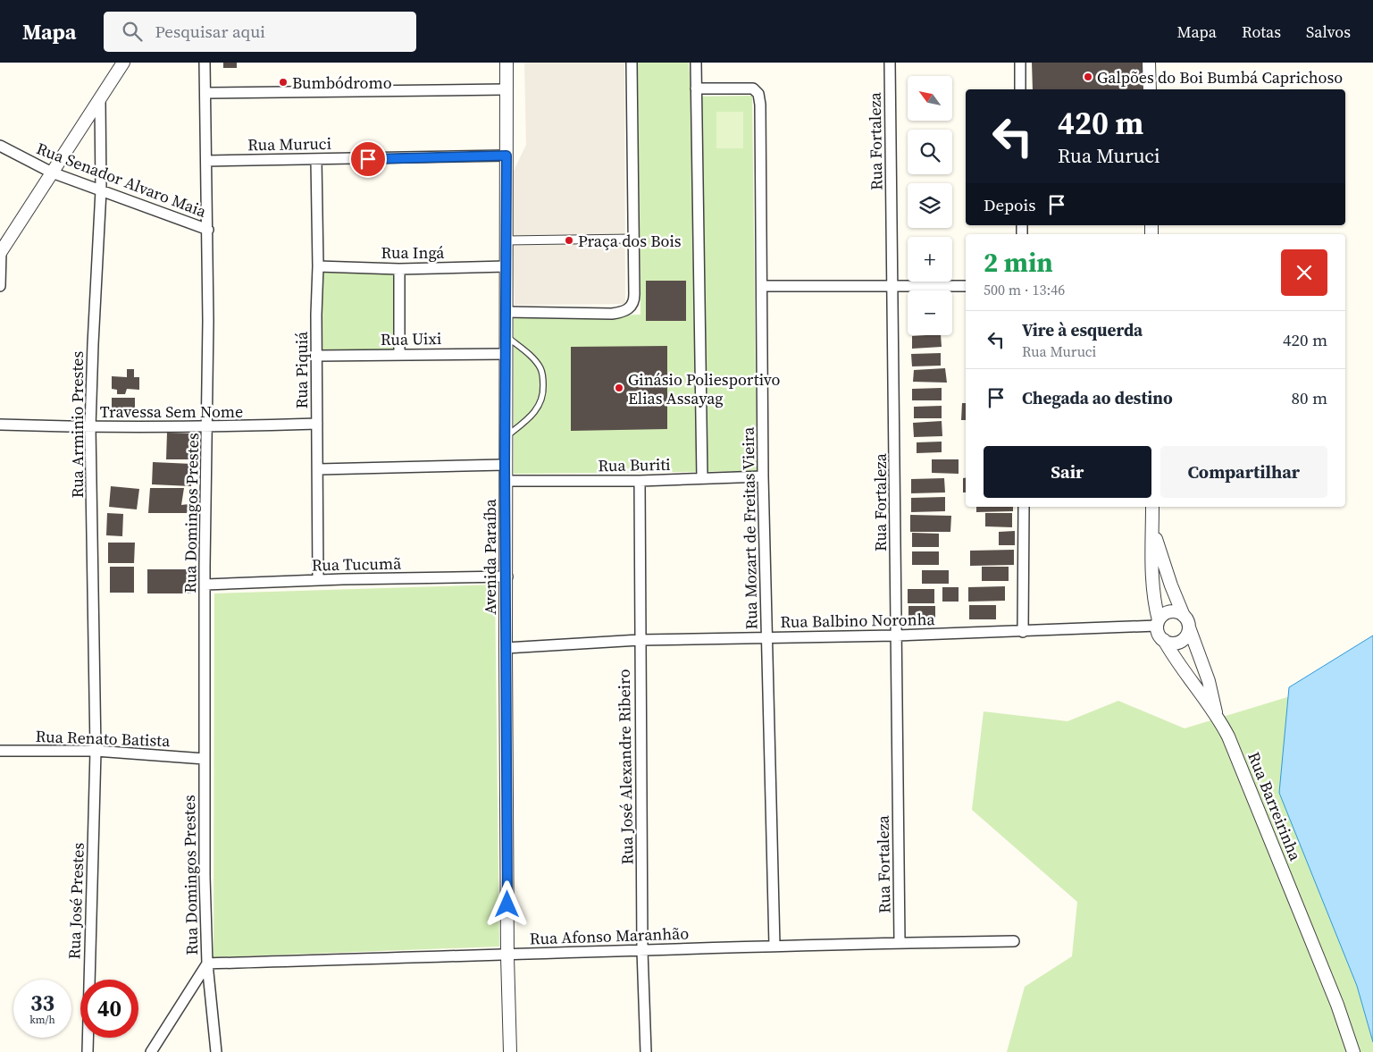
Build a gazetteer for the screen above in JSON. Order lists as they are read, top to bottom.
{
  "streets": {
    "street": [
      "Rua Fortaleza",
      "Rua Muruci",
      "Rua Senador Alvaro Maia",
      "Rua Ingá",
      "Rua Uixi",
      "Rua Piquiá",
      "Travessa Sem Nome",
      "Rua Arminio Prestes",
      "Rua Buriti",
      "Rua Domingos Prestes",
      "Rua Mozart de Freitas Vieira",
      "Avenida Paraíba",
      "Rua Tucumã",
      "Rua Balbino Noronha",
      "Rua Renato Batista",
      "Rua José Alexandre Ribeiro",
      "Rua Barreirinha",
      "Rua José Prestes",
      "Rua Afonso Maranhão"
    ]
  },
  "crossings": [
    ["Rua Fortaleza", "Rua Balbino Noronha"],
    ["Rua Fortaleza", "Rua Afonso Maranhão"],
    ["Rua Muruci", "Rua Piquiá"],
    ["Rua Muruci", "Rua Domingos Prestes"],
    ["Rua Muruci", "Avenida Paraíba"],
    ["Rua Senador Alvaro Maia", "Rua Arminio Prestes"],
    ["Rua Senador Alvaro Maia", "Rua Domingos Prestes"],
    ["Rua Ingá", "Rua Piquiá"],
    ["Rua Ingá", "Avenida Paraíba"],
    ["Rua Uixi", "Rua Piquiá"],
    ["Rua Uixi", "Avenida Paraíba"],
    ["Rua Piquiá", "Travessa Sem Nome"],
    ["Rua Piquiá", "Rua Tucumã"],
    ["Travessa Sem Nome", "Rua Arminio Prestes"],
    ["Travessa Sem Nome", "Rua Domingos Prestes"],
    ["Rua Arminio Prestes", "Rua Renato Batista"],
    ["Rua Arminio Prestes", "Rua José Prestes"],
    ["Rua Buriti", "Rua Mozart de Freitas Vieira"],
    ["Rua Buriti", "Avenida Paraíba"],
    ["Rua Buriti", "Rua José Alexandre Ribeiro"],
    ["Rua Domingos Prestes", "Rua Tucumã"],
    ["Rua Domingos Prestes", "Rua Renato Batista"],
    ["Rua Domingos Prestes", "Rua Afonso Maranhão"],
    ["Rua Mozart de Freitas Vieira", "Rua Balbino Noronha"],
    ["Rua Mozart de Freitas Vieira", "Rua Afonso Maranhão"],
    ["Avenida Paraíba", "Rua Tucumã"],
    ["Avenida Paraíba", "Rua Balbino Noronha"],
    ["Avenida Paraíba", "Rua Afonso Maranhão"],
    ["Rua Balbino Noronha", "Rua José Alexandre Ribeiro"],
    ["Rua Balbino Noronha", "Rua Barreirinha"],
    ["Rua Renato Batista", "Rua José Prestes"],
    ["Rua José Alexandre Ribeiro", "Rua Afonso Maranhão"]
  ],
  "places": [
    "Galpões do Boi Bumbá Caprichoso",
    "Bumbódromo",
    "Praça dos Bois",
    "Ginásio Poliesportivo Elias Assayag"
  ],
  "north": "top left",
  "page": {
    "header": "Mapa",
    "search": "Pesquisar aqui",
    "nav": ["Mapa", "Rotas", "Salvos"],
    "map_buttons": ["+", "−"],
    "turn": ["420 m", "Rua Muruci"],
    "then": "Depois",
    "heading": ["2 min", "500 m · 13:46"],
    "list": [
      {
        "name": "Vire à esquerda",
        "note": "Rua Muruci",
        "value": "420 m"
      },
      {
        "name": "Chegada ao destino",
        "value": "80 m"
      }
    ],
    "buttons": ["Sair", "Compartilhar"],
    "speed": "33 km/h",
    "limit": "40"
  }
}
